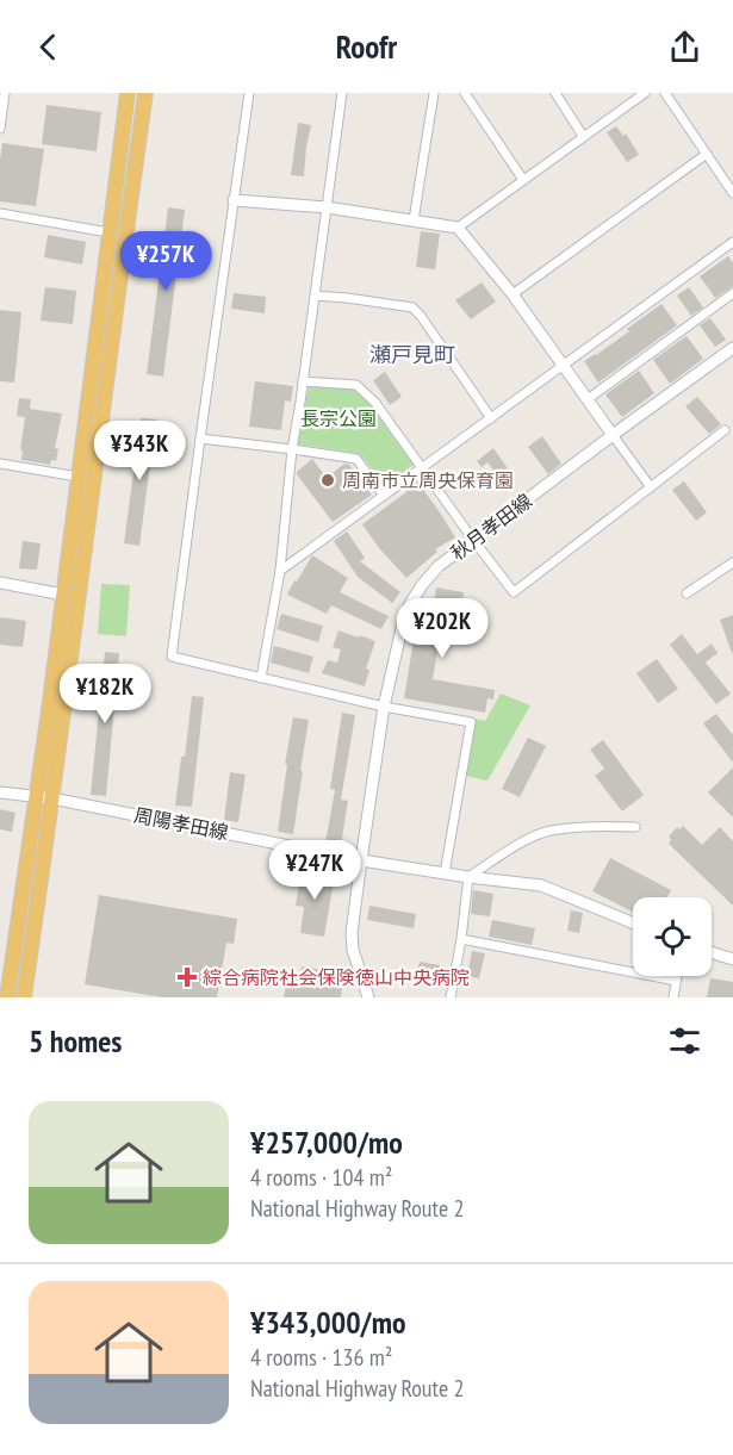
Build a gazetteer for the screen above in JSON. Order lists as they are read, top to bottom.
{
  "streets": {
    "street": ["秋月孝田線", "周陽孝田線"]
  },
  "crossings": [
    ["秋月孝田線", "周陽孝田線"]
  ],
  "districts": ["瀬戸見町"],
  "parks": ["長宗公園"],
  "places": {
    "other": ["周南市立周央保育園"],
    "health": ["綜合病院社会保険徳山中央病院"]
  },
  "page": {
    "header": "Roofr",
    "price": [
      "¥257K",
      "¥343K",
      "¥202K",
      "¥182K",
      "¥247K"
    ],
    "heading": "5 homes",
    "list": [
      {
        "name": "¥257,000/mo",
        "note": "4 rooms · 104 m² · National Highway Route 2"
      },
      {
        "name": "¥343,000/mo",
        "note": "4 rooms · 136 m² · National Highway Route 2"
      }
    ]
  }
}
